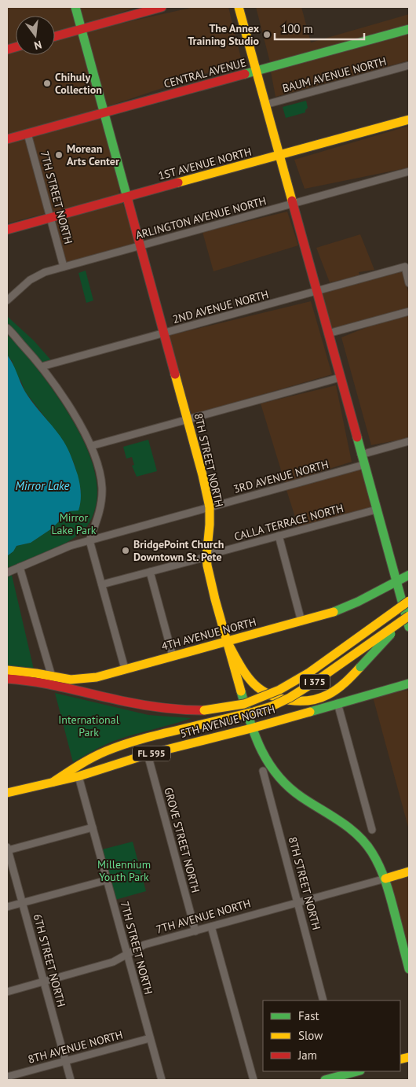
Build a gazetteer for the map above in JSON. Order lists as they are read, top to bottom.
{
  "streets": {
    "main road": [
      "CENTRAL AVENUE",
      "1ST AVENUE NORTH",
      "8TH STREET NORTH",
      "4TH AVENUE NORTH",
      "I 375",
      "5TH AVENUE NORTH",
      "FL 595",
      "7TH AVENUE NORTH"
    ],
    "street": [
      "BAUM AVENUE NORTH",
      "7TH STREET NORTH",
      "ARLINGTON AVENUE NORTH",
      "2ND AVENUE NORTH",
      "3RD AVENUE NORTH",
      "CALLA TERRACE NORTH",
      "GROVE STREET NORTH",
      "6TH STREET NORTH",
      "8TH AVENUE NORTH"
    ]
  },
  "crossings": [
    ["CENTRAL AVENUE", "7TH STREET NORTH"],
    ["CENTRAL AVENUE", "8TH STREET NORTH"],
    ["1ST AVENUE NORTH", "7TH STREET NORTH"],
    ["1ST AVENUE NORTH", "8TH STREET NORTH"],
    ["7TH STREET NORTH", "ARLINGTON AVENUE NORTH"],
    ["7TH STREET NORTH", "5TH AVENUE NORTH"],
    ["7TH STREET NORTH", "7TH AVENUE NORTH"],
    ["7TH STREET NORTH", "8TH AVENUE NORTH"],
    ["ARLINGTON AVENUE NORTH", "8TH STREET NORTH"],
    ["2ND AVENUE NORTH", "8TH STREET NORTH"],
    ["8TH STREET NORTH", "3RD AVENUE NORTH"],
    ["8TH STREET NORTH", "CALLA TERRACE NORTH"],
    ["8TH STREET NORTH", "4TH AVENUE NORTH"],
    ["8TH STREET NORTH", "5TH AVENUE NORTH"],
    ["8TH STREET NORTH", "7TH AVENUE NORTH"],
    ["I 375", "5TH AVENUE NORTH"],
    ["5TH AVENUE NORTH", "GROVE STREET NORTH"],
    ["GROVE STREET NORTH", "7TH AVENUE NORTH"],
    ["7TH AVENUE NORTH", "6TH STREET NORTH"],
    ["6TH STREET NORTH", "8TH AVENUE NORTH"]
  ],
  "water": ["Mirror Lake"],
  "parks": ["Mirror Lake Park", "International Park", "Millennium Youth Park"],
  "places": [
    "The Annex Training Studio",
    "Chihuly Collection",
    "Morean Arts Center",
    "BridgePoint Church Downtown St. Pete"
  ],
  "legend": ["Fast", "Slow", "Jam"],
  "scale_bar": "100 m",
  "north": "bottom"
}
